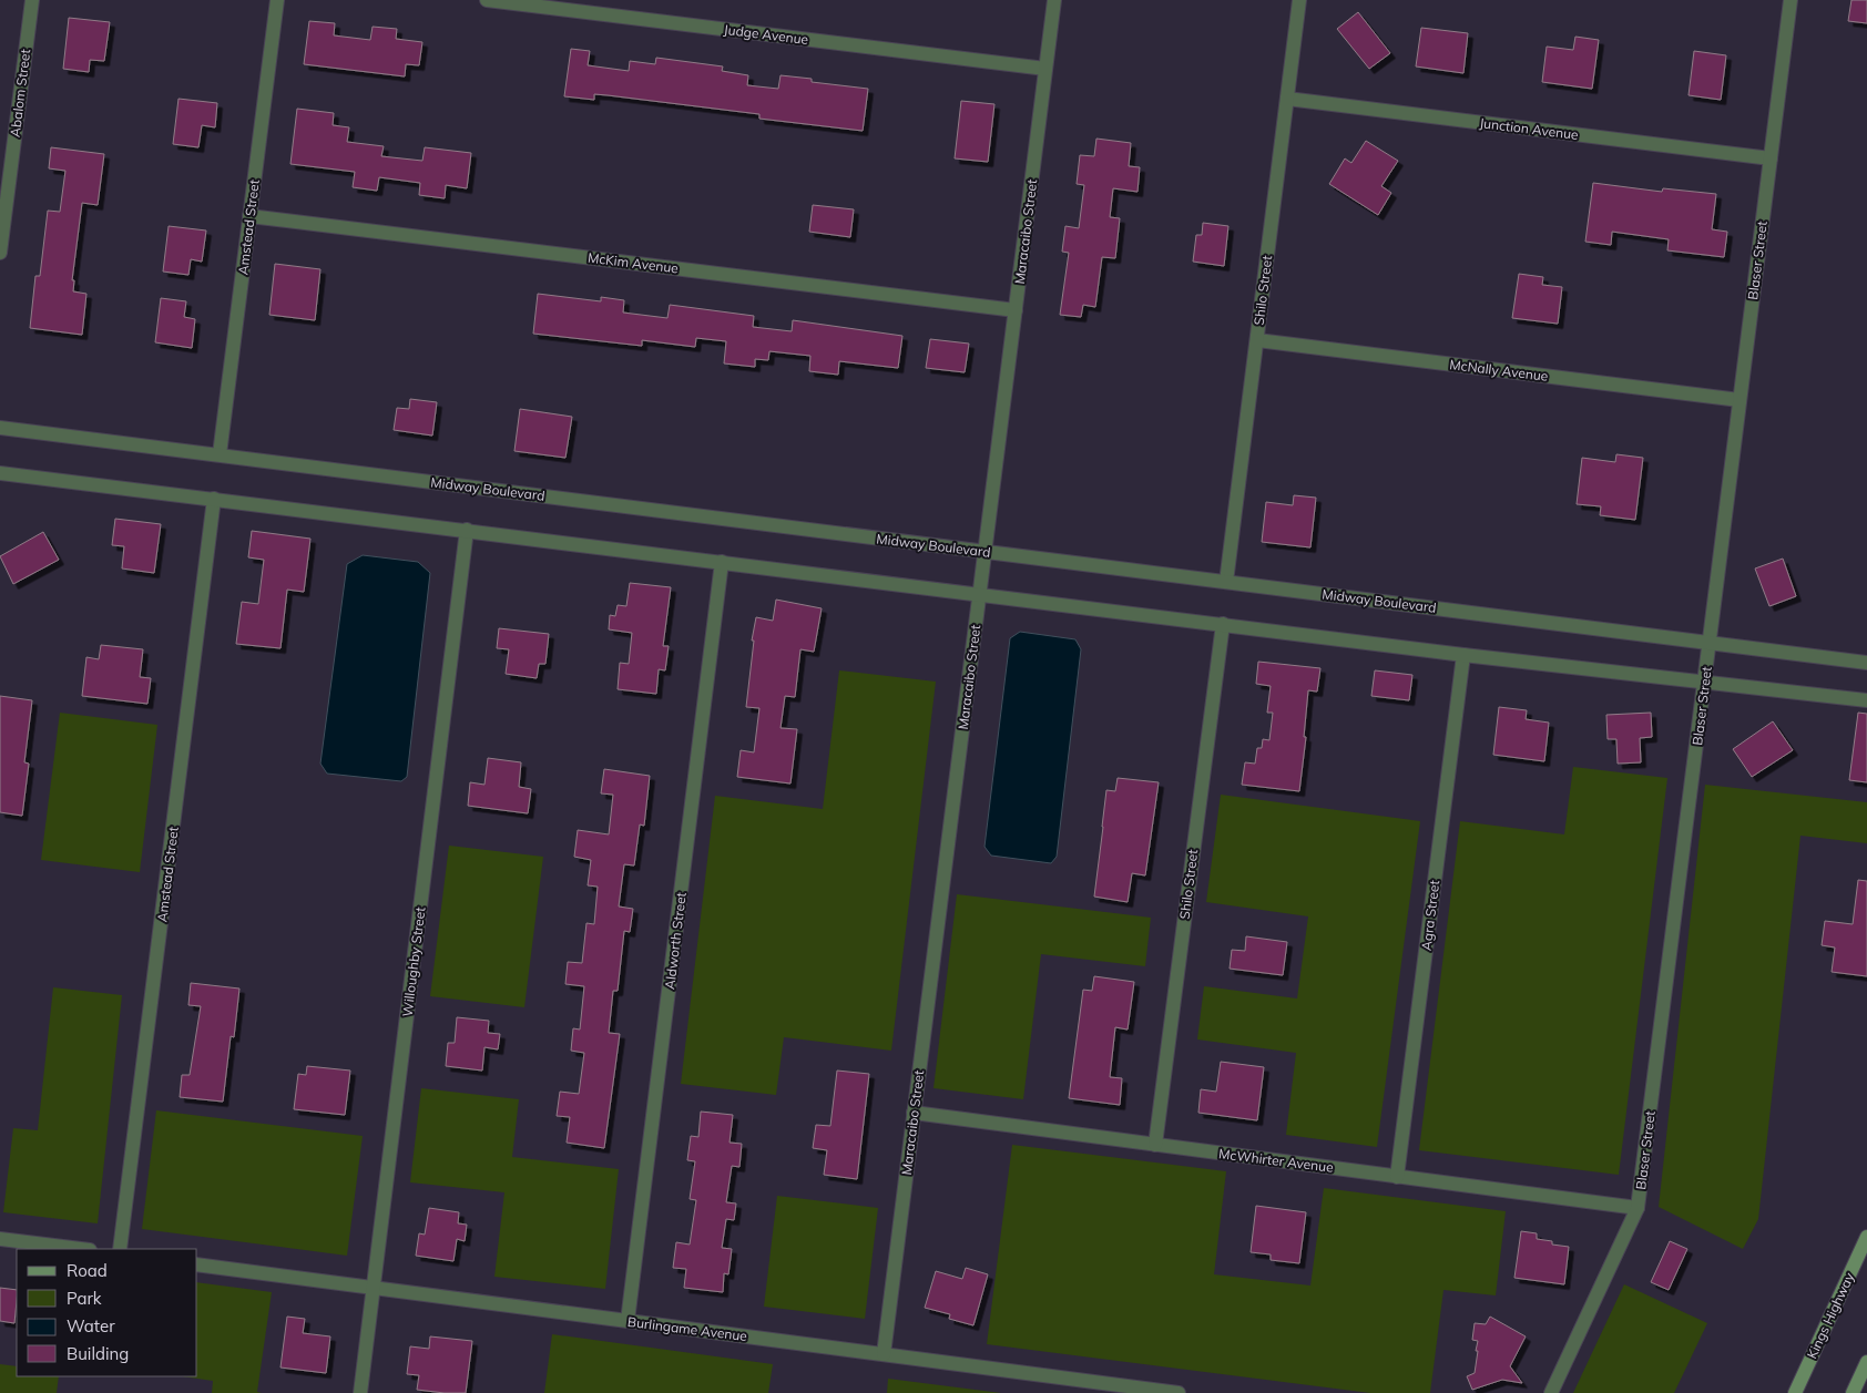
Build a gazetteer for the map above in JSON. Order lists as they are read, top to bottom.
{
  "streets": {
    "main road": ["Kings Highway"],
    "street": [
      "Judge Avenue",
      "Abalom Street",
      "Junction Avenue",
      "Amstead Street",
      "Maracaibo Street",
      "Blaser Street",
      "McKim Avenue",
      "Shilo Street",
      "McNally Avenue",
      "Midway Boulevard",
      "Agra Street",
      "Aldworth Street",
      "Willoughby Street",
      "McWhirter Avenue",
      "Burlingame Avenue"
    ]
  },
  "crossings": [
    ["Judge Avenue", "Maracaibo Street"],
    ["Junction Avenue", "Blaser Street"],
    ["Junction Avenue", "Shilo Street"],
    ["Amstead Street", "McKim Avenue"],
    ["Amstead Street", "Midway Boulevard"],
    ["Maracaibo Street", "McKim Avenue"],
    ["Maracaibo Street", "Midway Boulevard"],
    ["Maracaibo Street", "McWhirter Avenue"],
    ["Maracaibo Street", "Burlingame Avenue"],
    ["Blaser Street", "McNally Avenue"],
    ["Blaser Street", "Midway Boulevard"],
    ["Blaser Street", "McWhirter Avenue"],
    ["Shilo Street", "McNally Avenue"],
    ["Shilo Street", "Midway Boulevard"],
    ["Shilo Street", "McWhirter Avenue"],
    ["Agra Street", "McWhirter Avenue"],
    ["Aldworth Street", "Burlingame Avenue"],
    ["Willoughby Street", "Burlingame Avenue"]
  ],
  "legend": [
    "Road",
    "Park",
    "Water",
    "Building"
  ]
}
